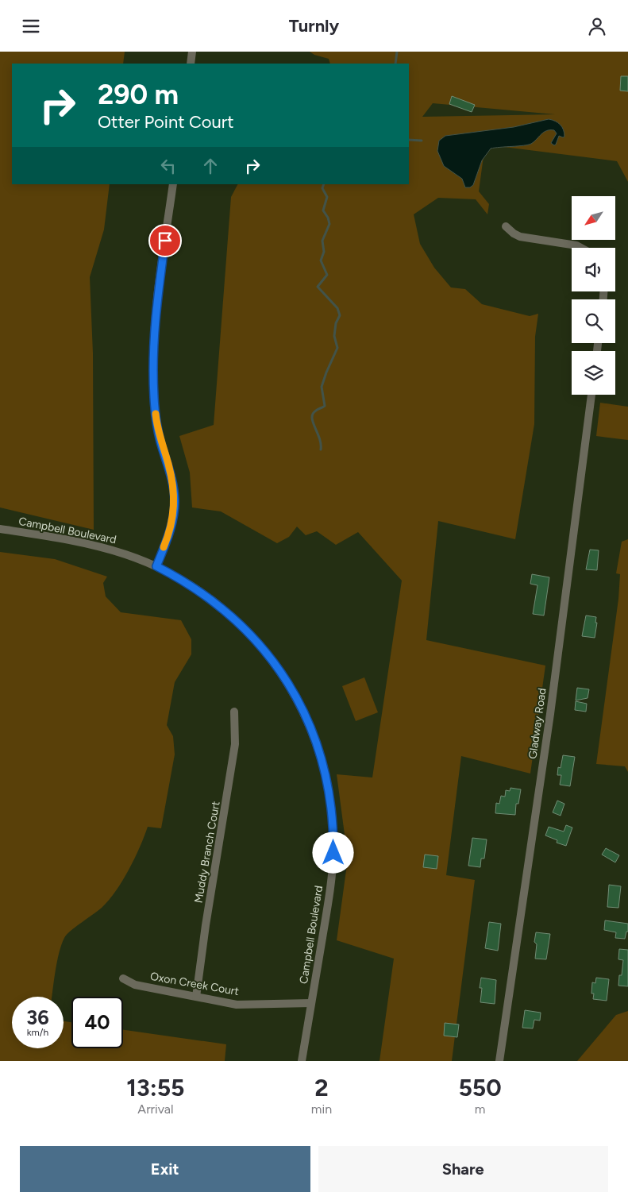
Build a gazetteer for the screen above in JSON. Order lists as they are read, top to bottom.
{
  "streets": {
    "street": [
      "Campbell Boulevard",
      "Gladway Road",
      "Muddy Branch Court",
      "Oxon Creek Court"
    ]
  },
  "crossings": [
    ["Campbell Boulevard", "Oxon Creek Court"],
    ["Muddy Branch Court", "Oxon Creek Court"]
  ],
  "north": "bottom left",
  "page": {
    "header": "Turnly",
    "turn": ["290 m", "Otter Point Court"],
    "speed": "36 km/h",
    "limit": "40",
    "eta": [
      "13:55",
      "Arrival",
      "2",
      "min",
      "550",
      "m"
    ],
    "buttons": ["Exit", "Share"]
  }
}
